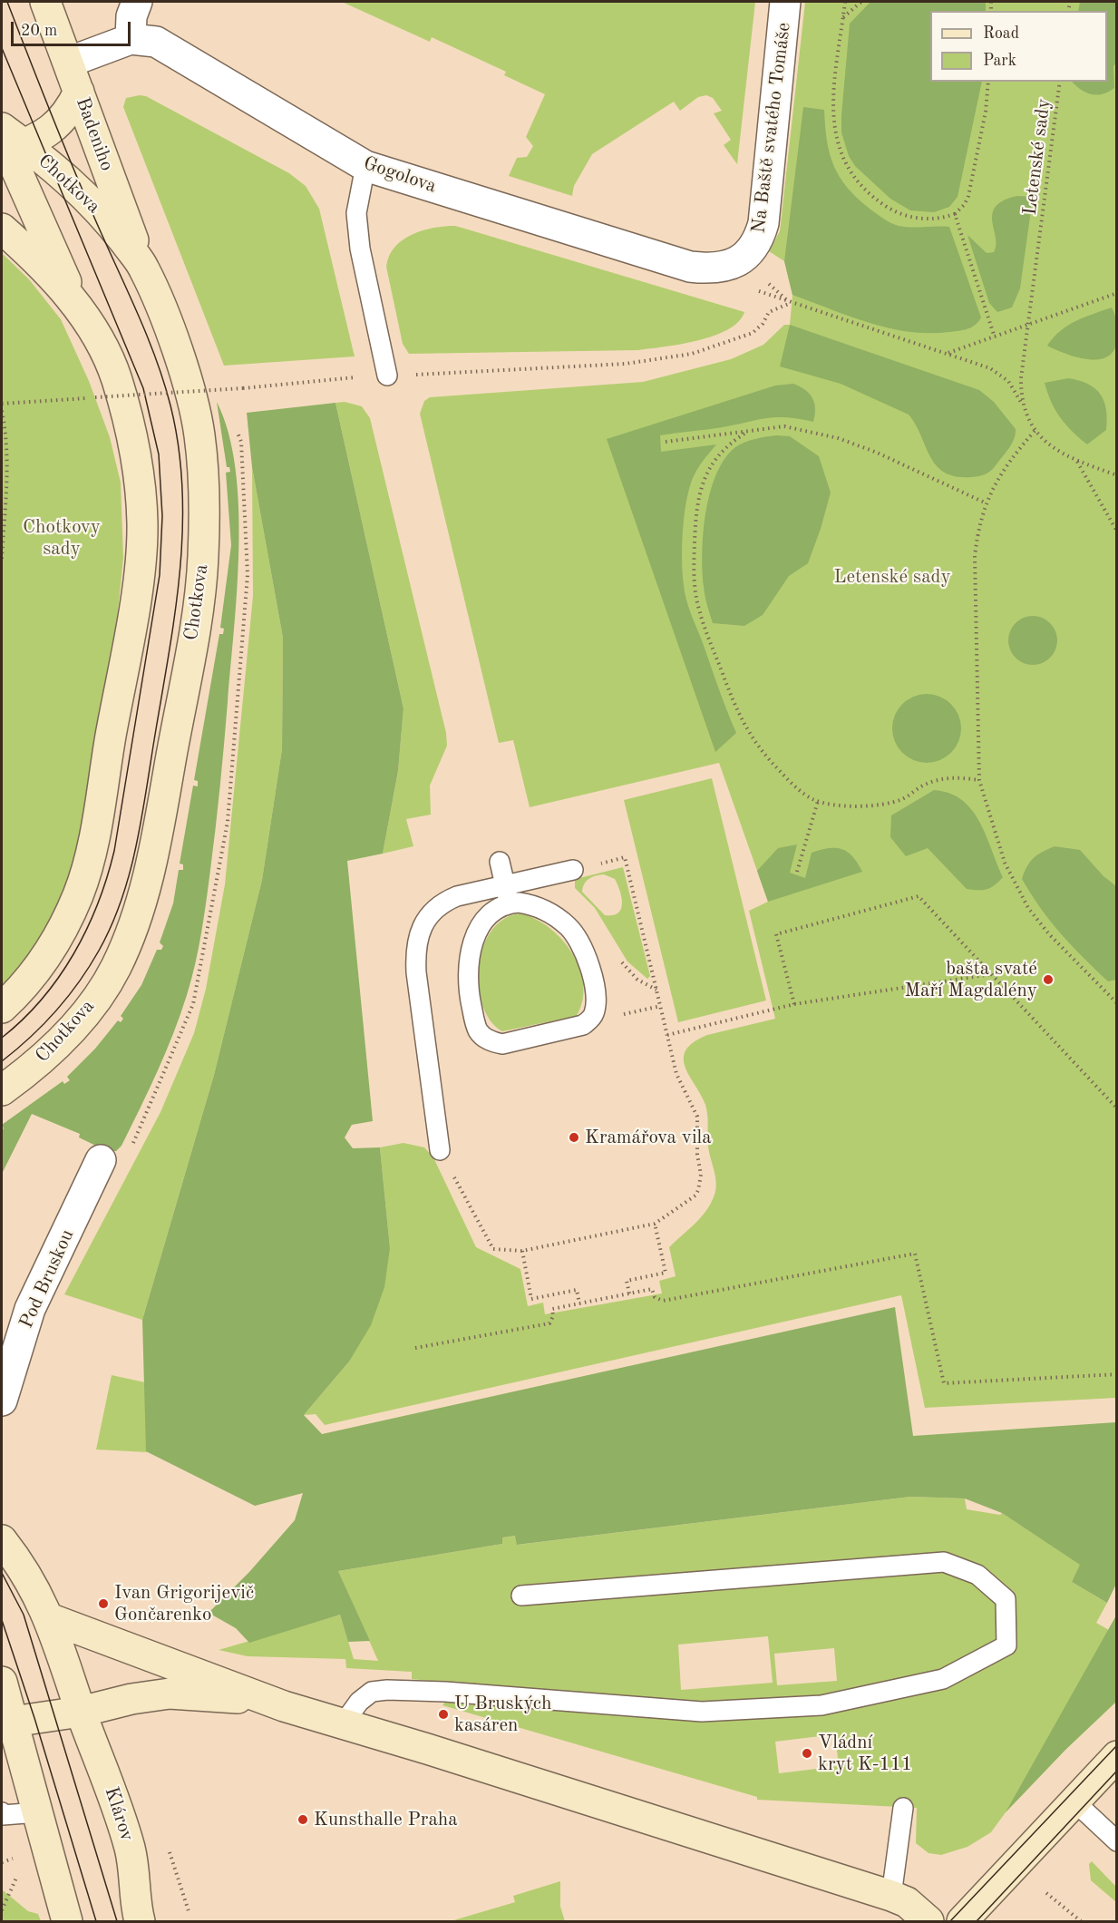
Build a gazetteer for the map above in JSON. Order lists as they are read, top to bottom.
{
  "streets": {
    "main road": ["Badeniho", "Chotkova", "Klárov"],
    "street": ["Na Baště svatého Tomáše", "Gogolova", "Pod Bruskou"],
    "path": ["Letenské sady"]
  },
  "crossings": [
    ["Na Baště svatého Tomáše", "Gogolova"],
    ["Badeniho", "Gogolova"],
    ["Badeniho", "Chotkova"]
  ],
  "parks": ["Chotkovy sady", "Letenské sady"],
  "places": [
    "bašta svaté Maří Magdalény",
    "Kramářova vila",
    "Ivan Grigorijevič Gončarenko",
    "U Bruských kasáren",
    "Vládní kryt K-111",
    "Kunsthalle Praha"
  ],
  "legend": ["Road", "Park"],
  "scale_bar": "20 m"
}
